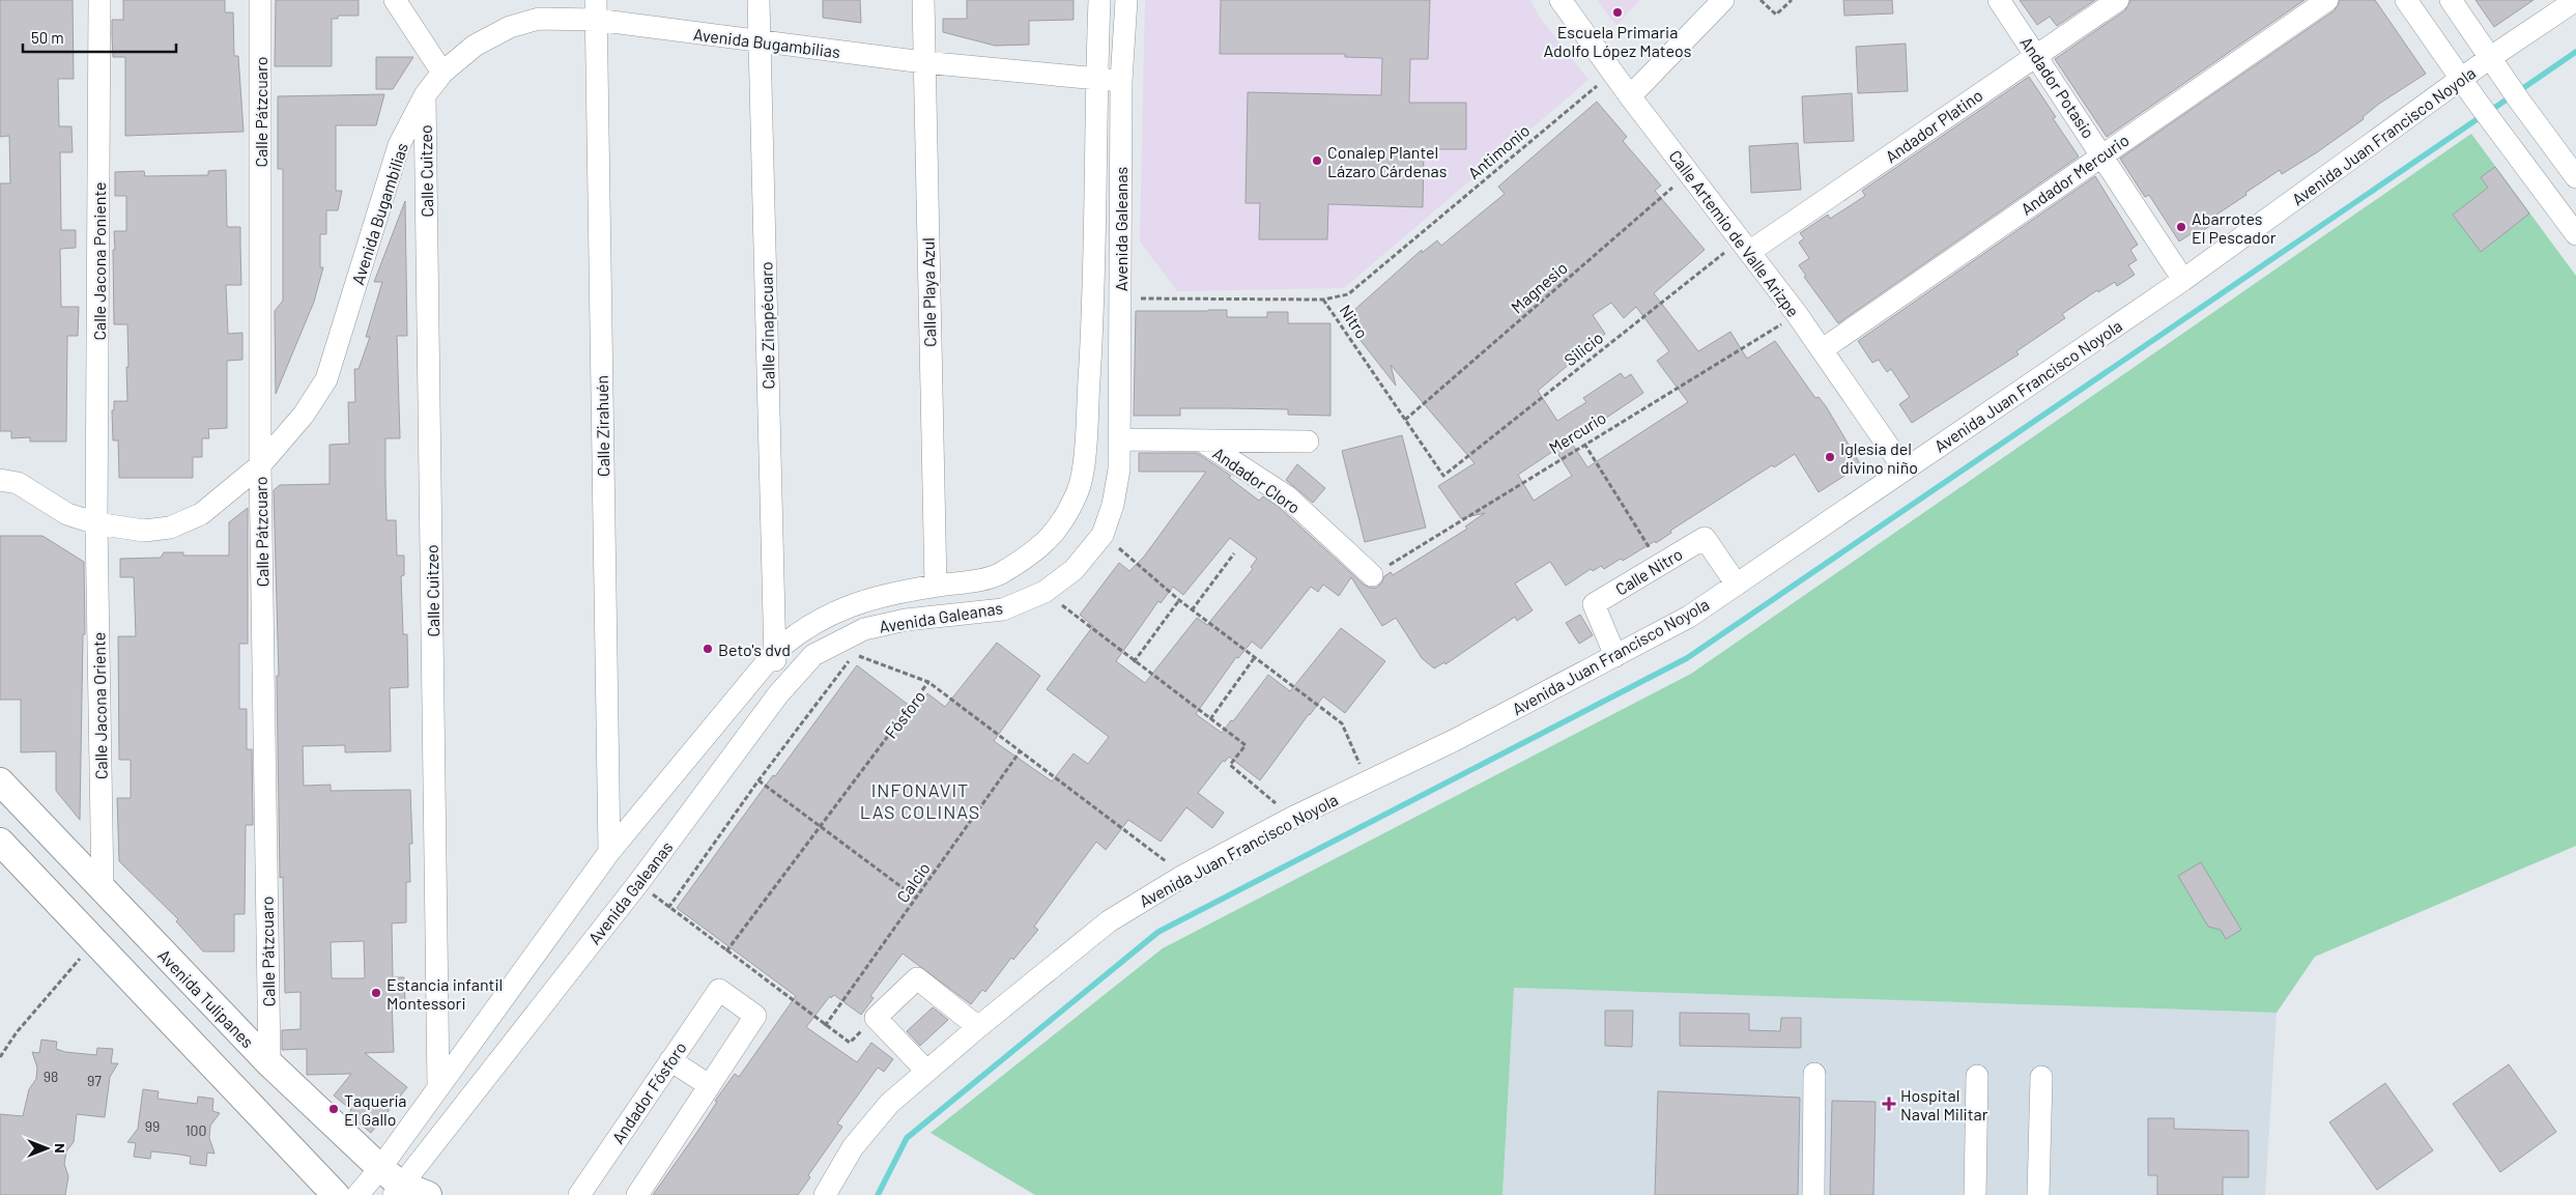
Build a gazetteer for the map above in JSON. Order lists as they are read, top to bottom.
{
  "streets": {
    "main road": ["Avenida Tulipanes"],
    "street": [
      "Avenida Bugambilias",
      "Andador Potasio",
      "Calle Pátzcuaro",
      "Andador Platino",
      "Avenida Juan Francisco Noyola",
      "Calle Cuitzeo",
      "Andador Mercurio",
      "Avenida Galeanas",
      "Calle Artemio de Valle Arizpe",
      "Calle Jacona Poniente",
      "Calle Playa Azul",
      "Calle Zinapécuaro",
      "Calle Zirahuén",
      "Andador Cloro",
      "Calle Nitro",
      "Calle Jacona Oriente",
      "Andador Fósforo"
    ],
    "path": [
      "Antimonio",
      "Magnesio",
      "Nitro",
      "Silicio",
      "Mercurio",
      "Fósforo",
      "Calcio"
    ]
  },
  "crossings": [
    ["Avenida Bugambilias", "Calle Pátzcuaro"],
    ["Avenida Bugambilias", "Calle Cuitzeo"],
    ["Avenida Bugambilias", "Avenida Galeanas"],
    ["Avenida Bugambilias", "Calle Jacona Poniente"],
    ["Avenida Bugambilias", "Calle Playa Azul"],
    ["Avenida Bugambilias", "Calle Zinapécuaro"],
    ["Avenida Bugambilias", "Calle Zirahuén"],
    ["Avenida Bugambilias", "Calle Jacona Oriente"],
    ["Andador Potasio", "Andador Platino"],
    ["Andador Potasio", "Avenida Juan Francisco Noyola"],
    ["Andador Potasio", "Andador Mercurio"],
    ["Calle Pátzcuaro", "Avenida Tulipanes"],
    ["Andador Platino", "Calle Artemio de Valle Arizpe"],
    ["Andador Platino", "Silicio"],
    ["Avenida Juan Francisco Noyola", "Calle Artemio de Valle Arizpe"],
    ["Avenida Juan Francisco Noyola", "Calle Nitro"],
    ["Avenida Juan Francisco Noyola", "Fósforo"],
    ["Antimonio", "Calle Artemio de Valle Arizpe"],
    ["Antimonio", "Nitro"],
    ["Calle Cuitzeo", "Avenida Galeanas"],
    ["Andador Mercurio", "Calle Artemio de Valle Arizpe"],
    ["Avenida Galeanas", "Calle Playa Azul"],
    ["Avenida Galeanas", "Nitro"],
    ["Avenida Galeanas", "Calle Zinapécuaro"],
    ["Avenida Galeanas", "Calle Zirahuén"],
    ["Avenida Galeanas", "Andador Cloro"],
    ["Avenida Galeanas", "Avenida Tulipanes"],
    ["Calle Artemio de Valle Arizpe", "Magnesio"],
    ["Calle Artemio de Valle Arizpe", "Silicio"],
    ["Calle Artemio de Valle Arizpe", "Mercurio"],
    ["Calle Jacona Poniente", "Calle Jacona Oriente"],
    ["Magnesio", "Nitro"],
    ["Nitro", "Silicio"],
    ["Mercurio", "Andador Cloro"],
    ["Calle Jacona Oriente", "Avenida Tulipanes"],
    ["Fósforo", "Calcio"]
  ],
  "districts": ["INFONAVIT LAS COLINAS"],
  "places": {
    "other": [
      "Escuela Primaria Adolfo López Mateos",
      "Conalep Plantel Lázaro Cárdenas",
      "Abarrotes El Pescador",
      "Iglesia del divino niño",
      "Beto's dvd",
      "Estancia infantil Montessori",
      "Taquería El Gallo"
    ],
    "health": ["Hospital Naval Militar"]
  },
  "house_numbers": [
    "98",
    "97",
    "99",
    "100"
  ],
  "scale_bar": "50 m",
  "north": "right"
}
